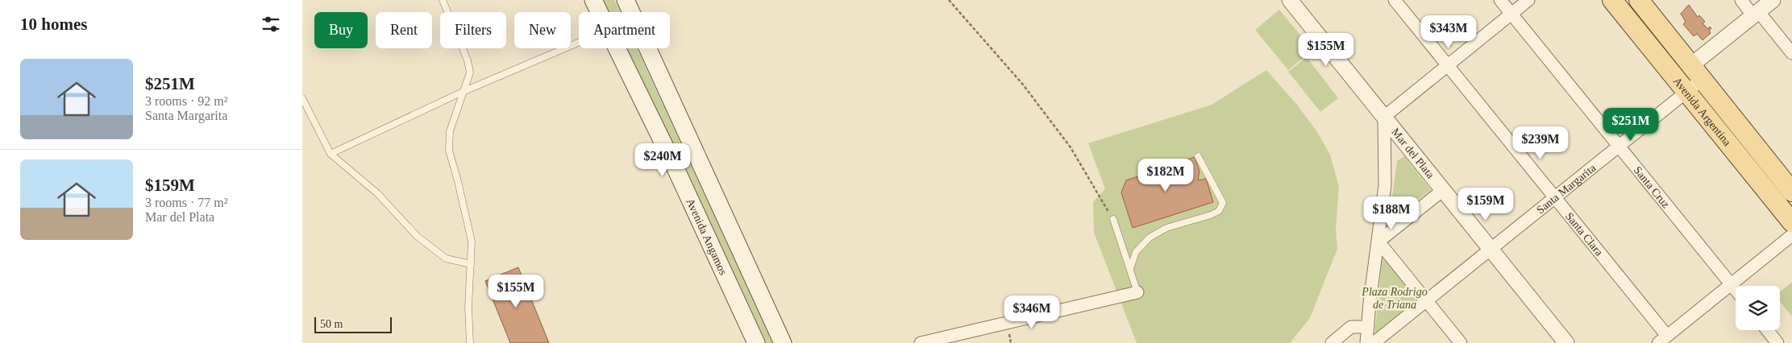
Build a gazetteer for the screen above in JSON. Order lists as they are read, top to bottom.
{
  "streets": {
    "main road": ["Avenida Argentina", "Avenida Angamos"],
    "street": [
      "Mar del Plata",
      "Santa Cruz",
      "Santa Margarita",
      "Santa Clara"
    ]
  },
  "crossings": [
    ["Avenida Argentina", "Santa Margarita"],
    ["Mar del Plata", "Santa Margarita"],
    ["Santa Cruz", "Santa Margarita"],
    ["Santa Margarita", "Santa Clara"]
  ],
  "parks": ["Plaza Rodrigo de Triana"],
  "scale_bar": "50 m",
  "page": {
    "heading": "10 homes",
    "chip": [
      "Buy",
      "Rent",
      "Filters",
      "New",
      "Apartment"
    ],
    "price": [
      "$343M",
      "$155M",
      "$251M",
      "$239M",
      "$240M",
      "$182M",
      "$159M",
      "$188M",
      "$155M",
      "$346M"
    ],
    "list": [
      {
        "name": "$251M",
        "note": "3 rooms · 92 m² · Santa Margarita"
      },
      {
        "name": "$159M",
        "note": "3 rooms · 77 m² · Mar del Plata"
      }
    ],
    "scale": "50 m"
  }
}
